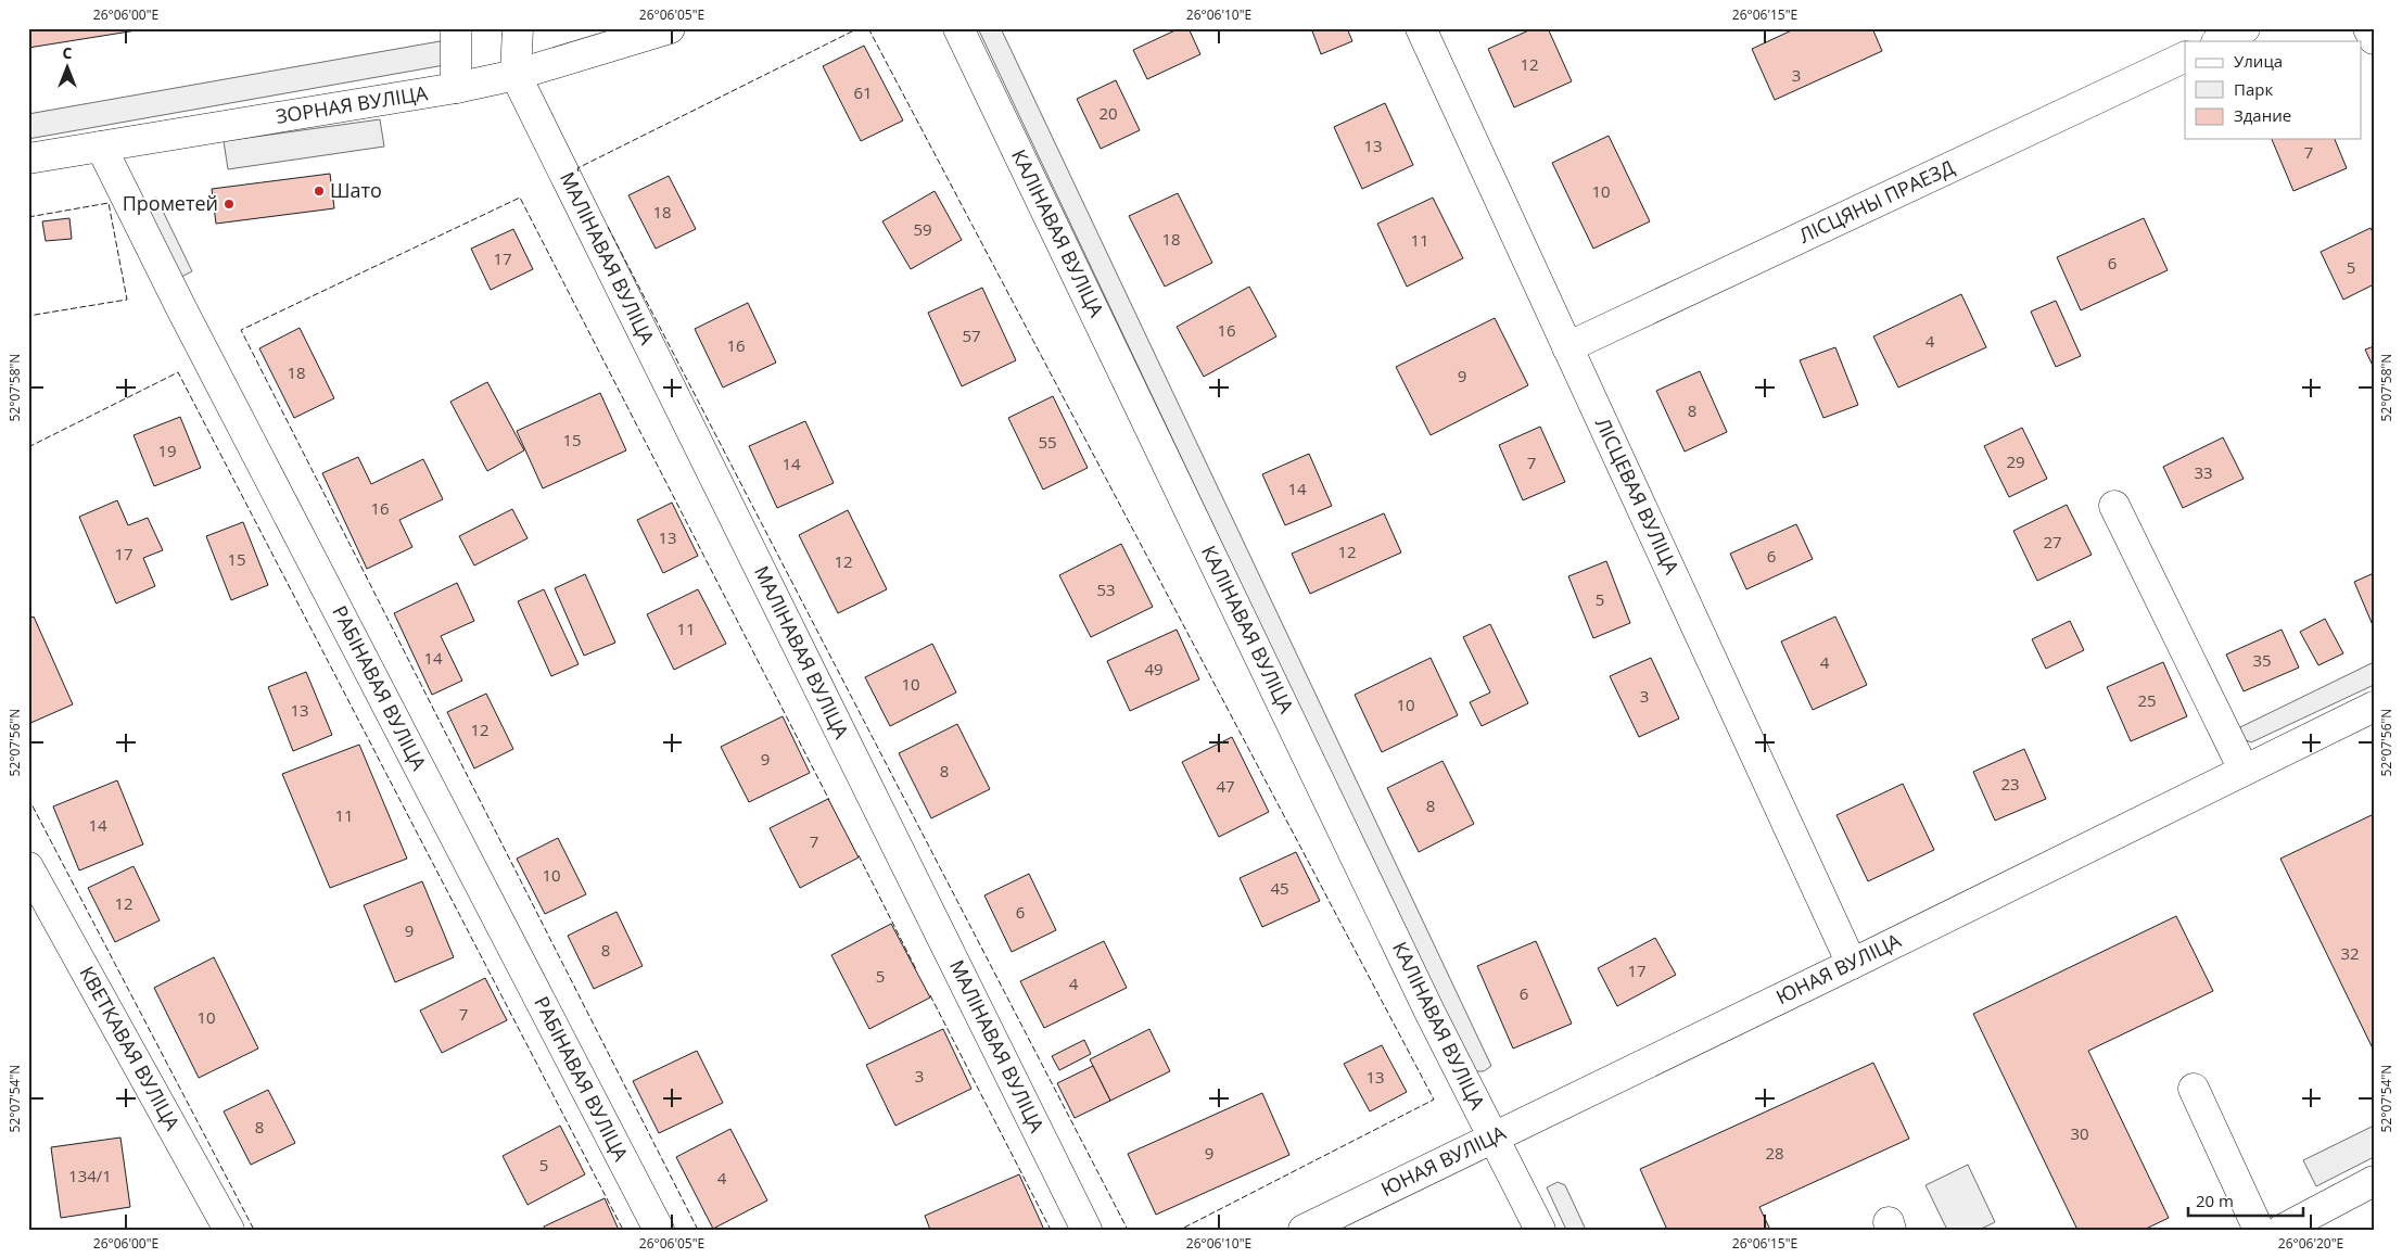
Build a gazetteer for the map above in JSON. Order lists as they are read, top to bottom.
{
  "streets": {
    "street": [
      "ЗОРНАЯ ВУЛІЦА",
      "ЛІСЦЯНЫ ПРАЕЗД",
      "КАЛІНАВАЯ ВУЛІЦА",
      "МАЛІНАВАЯ ВУЛІЦА",
      "ЛІСЦЕВАЯ ВУЛІЦА",
      "РАБІНАВАЯ ВУЛІЦА",
      "ЮНАЯ ВУЛІЦА",
      "КВЕТКАВАЯ ВУЛІЦА"
    ]
  },
  "crossings": [
    ["ЗОРНАЯ ВУЛІЦА", "МАЛІНАВАЯ ВУЛІЦА"],
    ["ЗОРНАЯ ВУЛІЦА", "РАБІНАВАЯ ВУЛІЦА"],
    ["ЛІСЦЯНЫ ПРАЕЗД", "ЛІСЦЕВАЯ ВУЛІЦА"],
    ["КАЛІНАВАЯ ВУЛІЦА", "ЮНАЯ ВУЛІЦА"],
    ["ЛІСЦЕВАЯ ВУЛІЦА", "ЮНАЯ ВУЛІЦА"]
  ],
  "places": ["Шато", "Прометей"],
  "house_numbers": [
    "12",
    "3",
    "61",
    "20",
    "13",
    "7",
    "10",
    "18",
    "59",
    "18",
    "11",
    "17",
    "6",
    "5",
    "16",
    "57",
    "4",
    "16",
    "18",
    "9",
    "8",
    "15",
    "55",
    "19",
    "29",
    "7",
    "14",
    "33",
    "14",
    "16",
    "13",
    "27",
    "12",
    "17",
    "6",
    "15",
    "12",
    "53",
    "5",
    "11",
    "14",
    "35",
    "4",
    "49",
    "10",
    "3",
    "25",
    "10",
    "13",
    "12",
    "9",
    "8",
    "23",
    "47",
    "8",
    "11",
    "14",
    "7",
    "10",
    "45",
    "12",
    "6",
    "9",
    "8",
    "32",
    "17",
    "5",
    "4",
    "6",
    "7",
    "10",
    "3",
    "13",
    "8",
    "30",
    "9",
    "28",
    "5",
    "134/1",
    "4"
  ],
  "legend": ["Улица", "Парк", "Здание"],
  "scale_bar": "20 m",
  "north": "top",
  "coordinates": [
    "26°06'00\"E",
    "26°06'05\"E",
    "26°06'10\"E",
    "26°06'15\"E",
    "52°07'58\"N",
    "52°07'56\"N",
    "52°07'54\"N",
    "26°06'20\"E"
  ]
}
